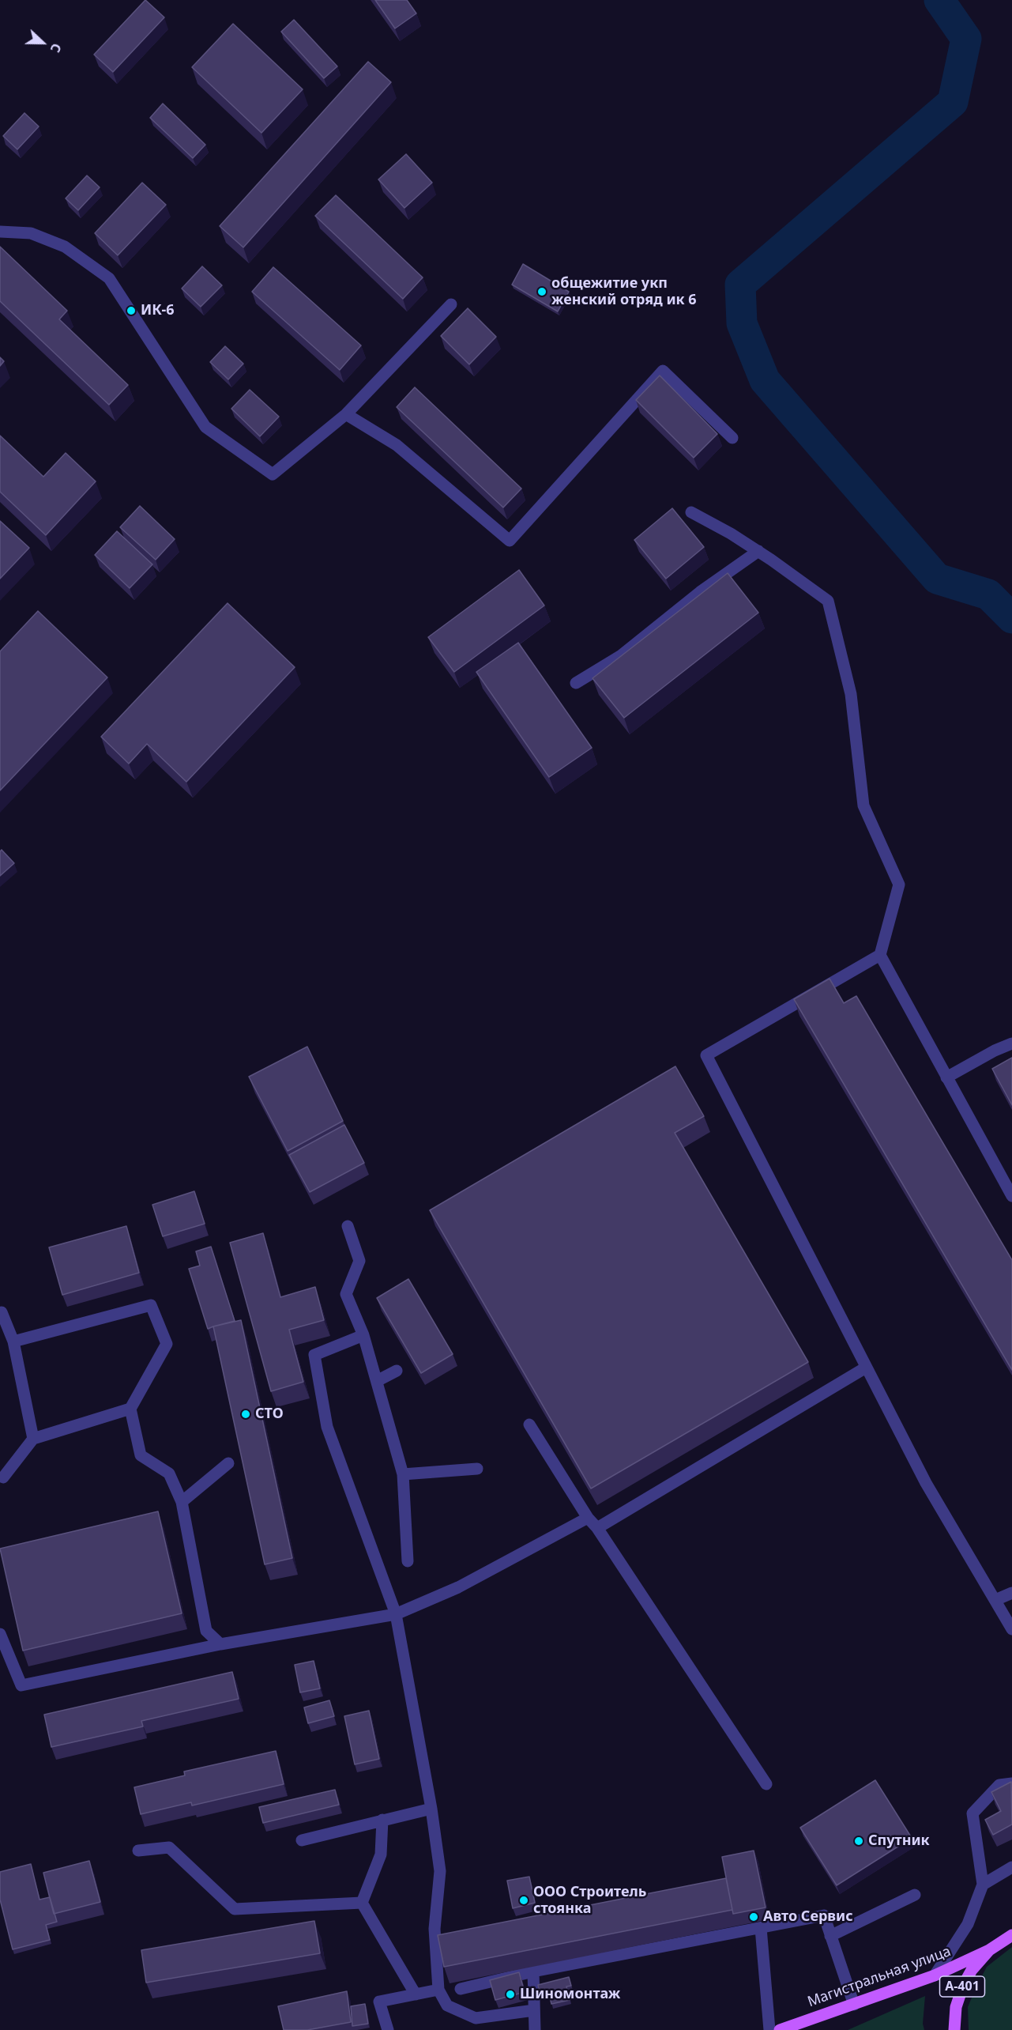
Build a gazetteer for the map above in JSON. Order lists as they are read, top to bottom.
{
  "streets": {
    "main road": ["Магистральная улица", "А-401"]
  },
  "crossings": [
    ["Магистральная улица", "А-401"]
  ],
  "places": [
    "общежитие укп женский отряд ик 6",
    "ИК-6",
    "СТО",
    "Спутник",
    "ООО Строитель стоянка",
    "Авто Сервис",
    "Шиномонтаж"
  ],
  "north": "right"
}
